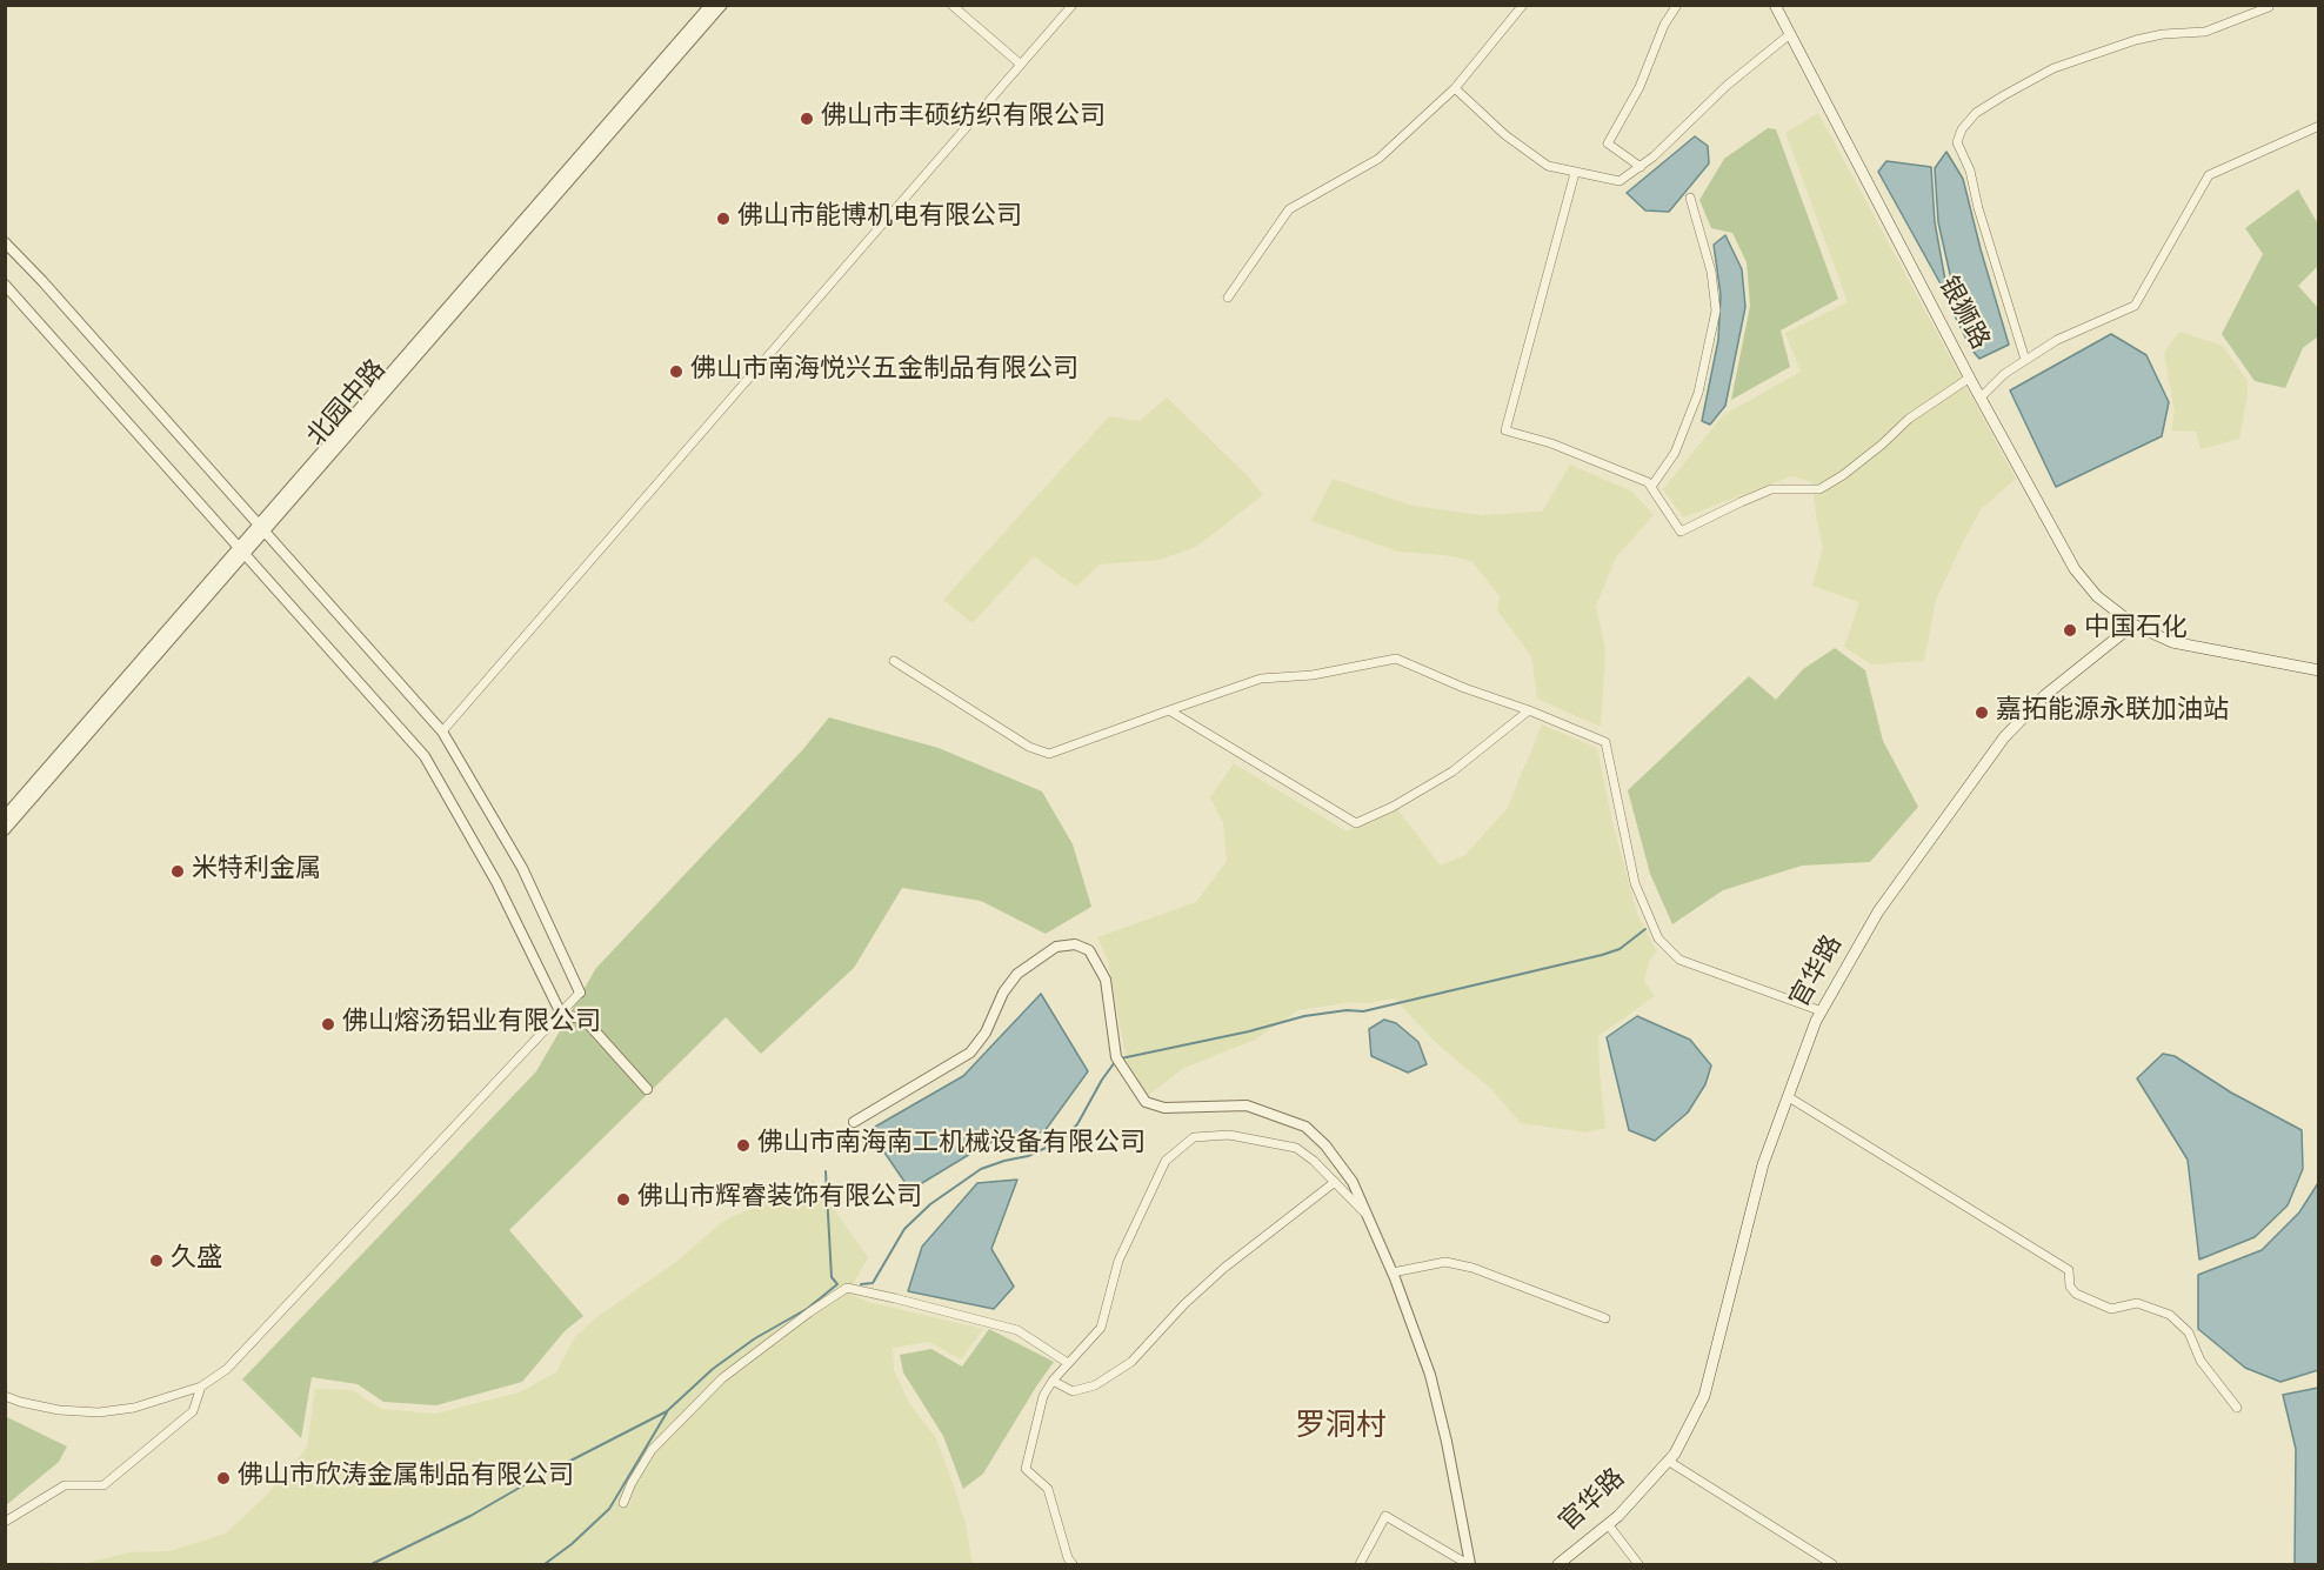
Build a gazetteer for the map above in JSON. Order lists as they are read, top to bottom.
{
  "streets": {
    "main road": ["银狮路", "官华路"],
    "street": ["北园中路"]
  },
  "crossings": [
    ["银狮路", "官华路"]
  ],
  "districts": ["罗洞村"],
  "places": [
    "佛山市丰硕纺织有限公司",
    "佛山市能博机电有限公司",
    "佛山市南海悦兴五金制品有限公司",
    "中国石化",
    "嘉拓能源永联加油站",
    "米特利金属",
    "佛山熔汤铝业有限公司",
    "佛山市南海南工机械设备有限公司",
    "佛山市辉睿装饰有限公司",
    "久盛",
    "佛山市欣涛金属制品有限公司"
  ]
}
